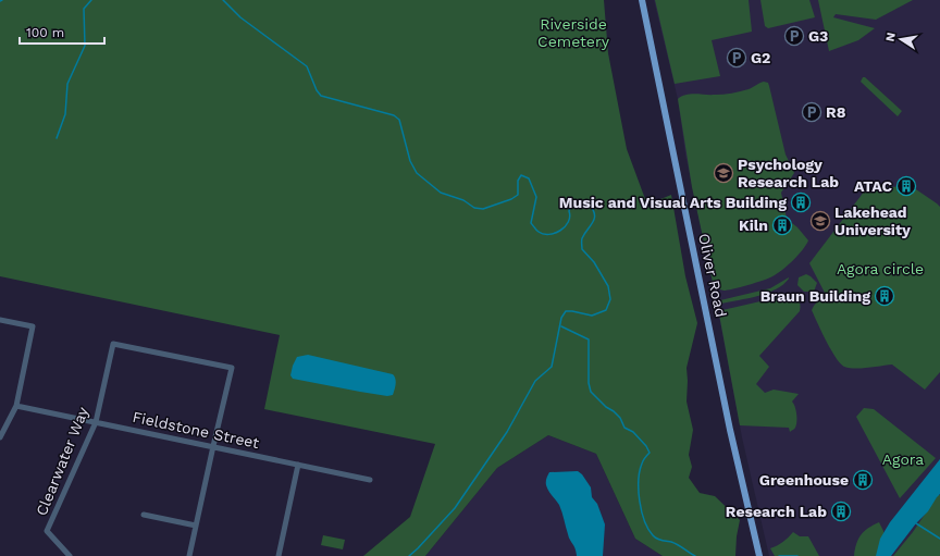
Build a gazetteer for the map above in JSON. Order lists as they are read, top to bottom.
{
  "streets": {
    "main road": ["Oliver Road"],
    "street": ["Fieldstone Street", "Clearwater Way"]
  },
  "crossings": [
    ["Fieldstone Street", "Clearwater Way"]
  ],
  "parks": ["Riverside Cemetery", "Agora circle", "Agora"],
  "places": {
    "parking": ["G3", "G2", "R8"],
    "school or university": ["Psychology Research Lab", "Lakehead University"],
    "building": [
      "ATAC",
      "Music and Visual Arts Building",
      "Kiln",
      "Braun Building",
      "Greenhouse",
      "Research Lab"
    ]
  },
  "scale_bar": "100 m",
  "north": "left"
}
